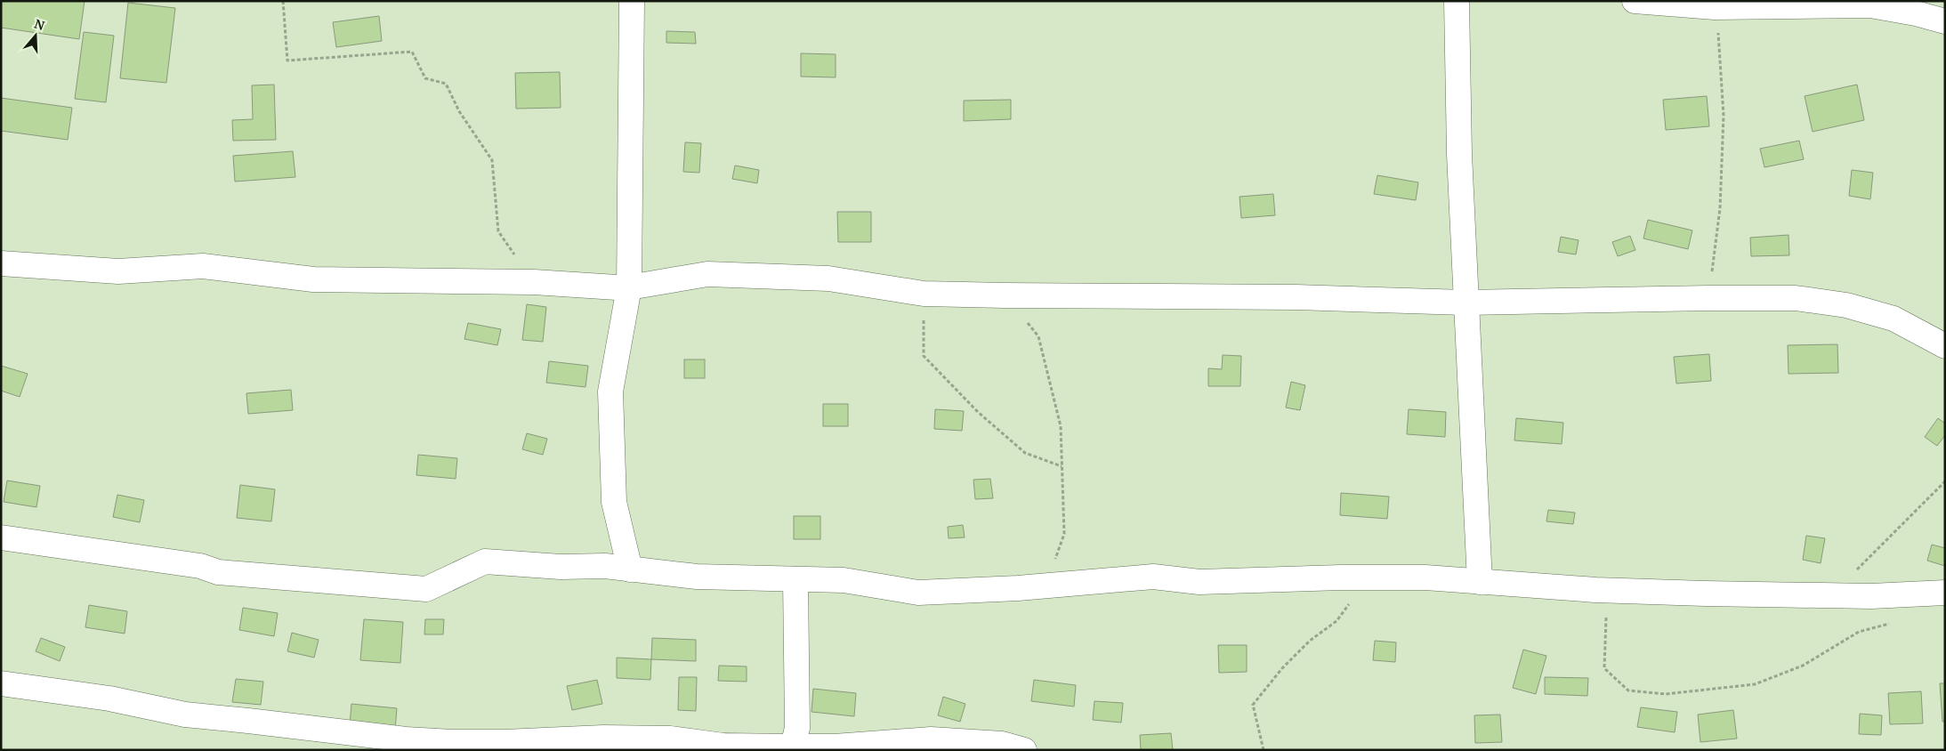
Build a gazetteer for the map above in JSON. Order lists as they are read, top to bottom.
{
  "north": "top"
}
